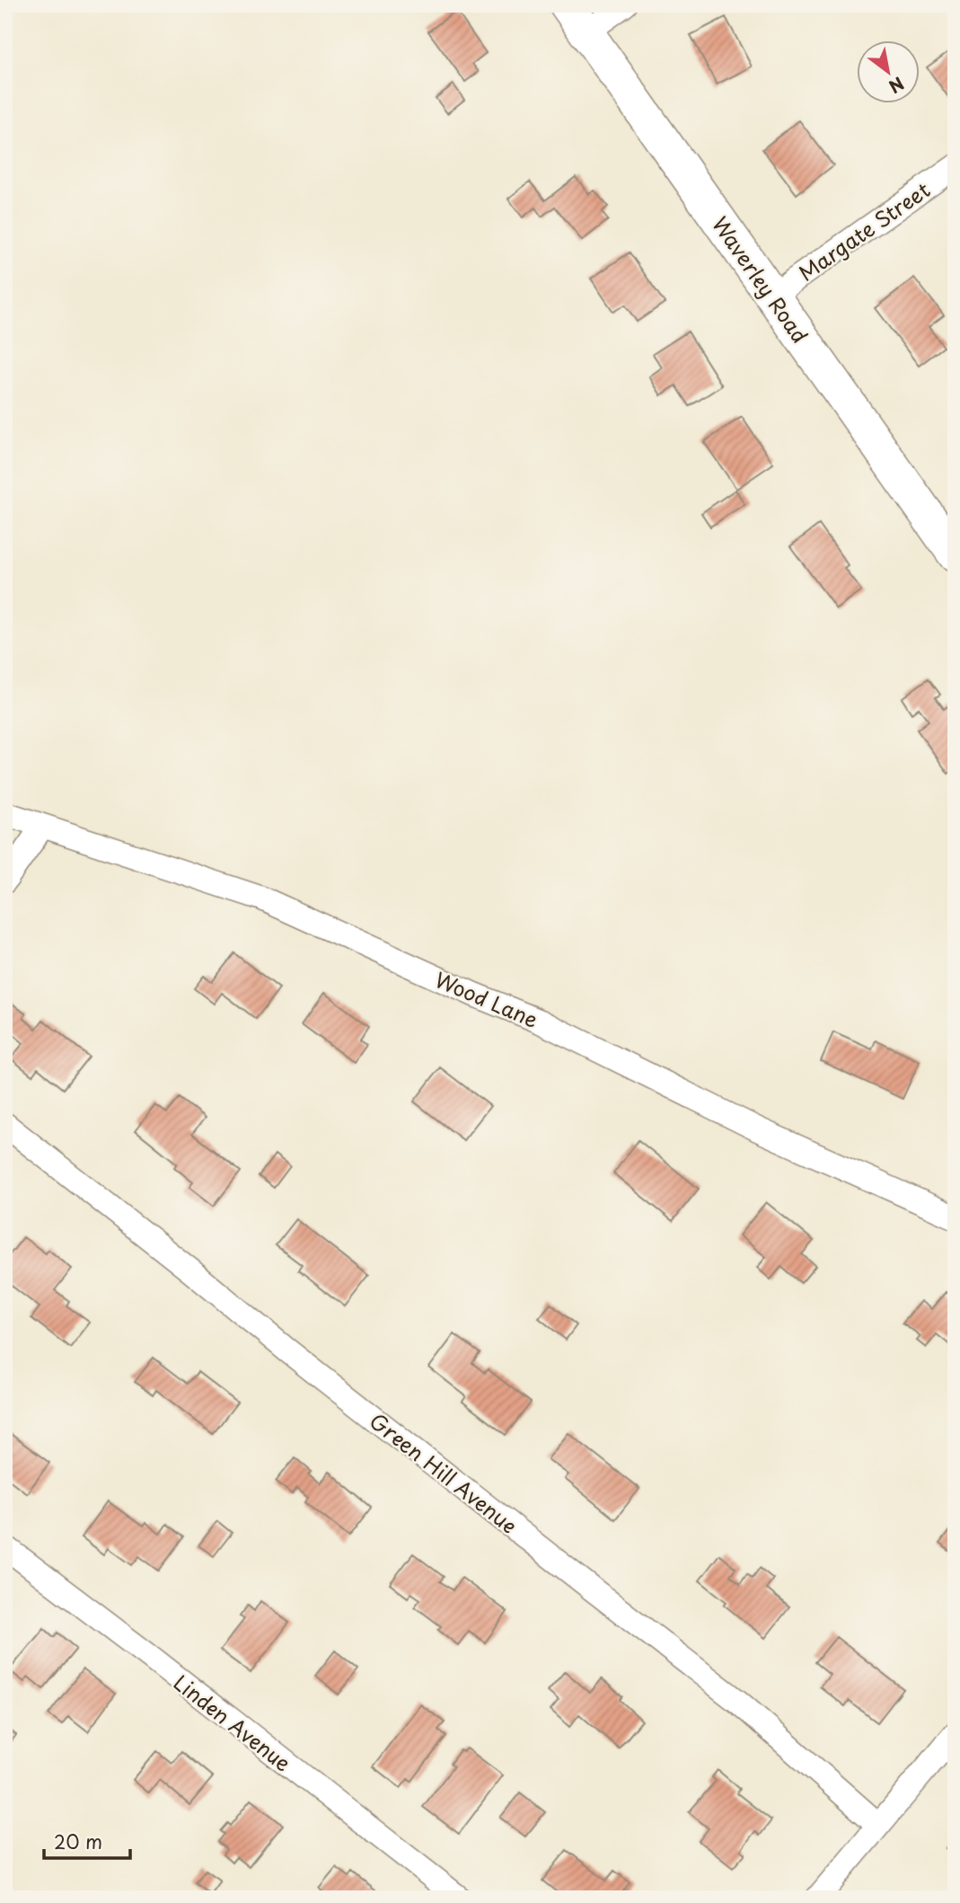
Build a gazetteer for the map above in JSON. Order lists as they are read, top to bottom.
{
  "streets": {
    "main road": ["Waverley Road"],
    "street": [
      "Margate Street",
      "Wood Lane",
      "Green Hill Avenue",
      "Linden Avenue"
    ]
  },
  "crossings": [
    ["Margate Street", "Waverley Road"]
  ],
  "scale_bar": "20 m",
  "north": "bottom right"
}
